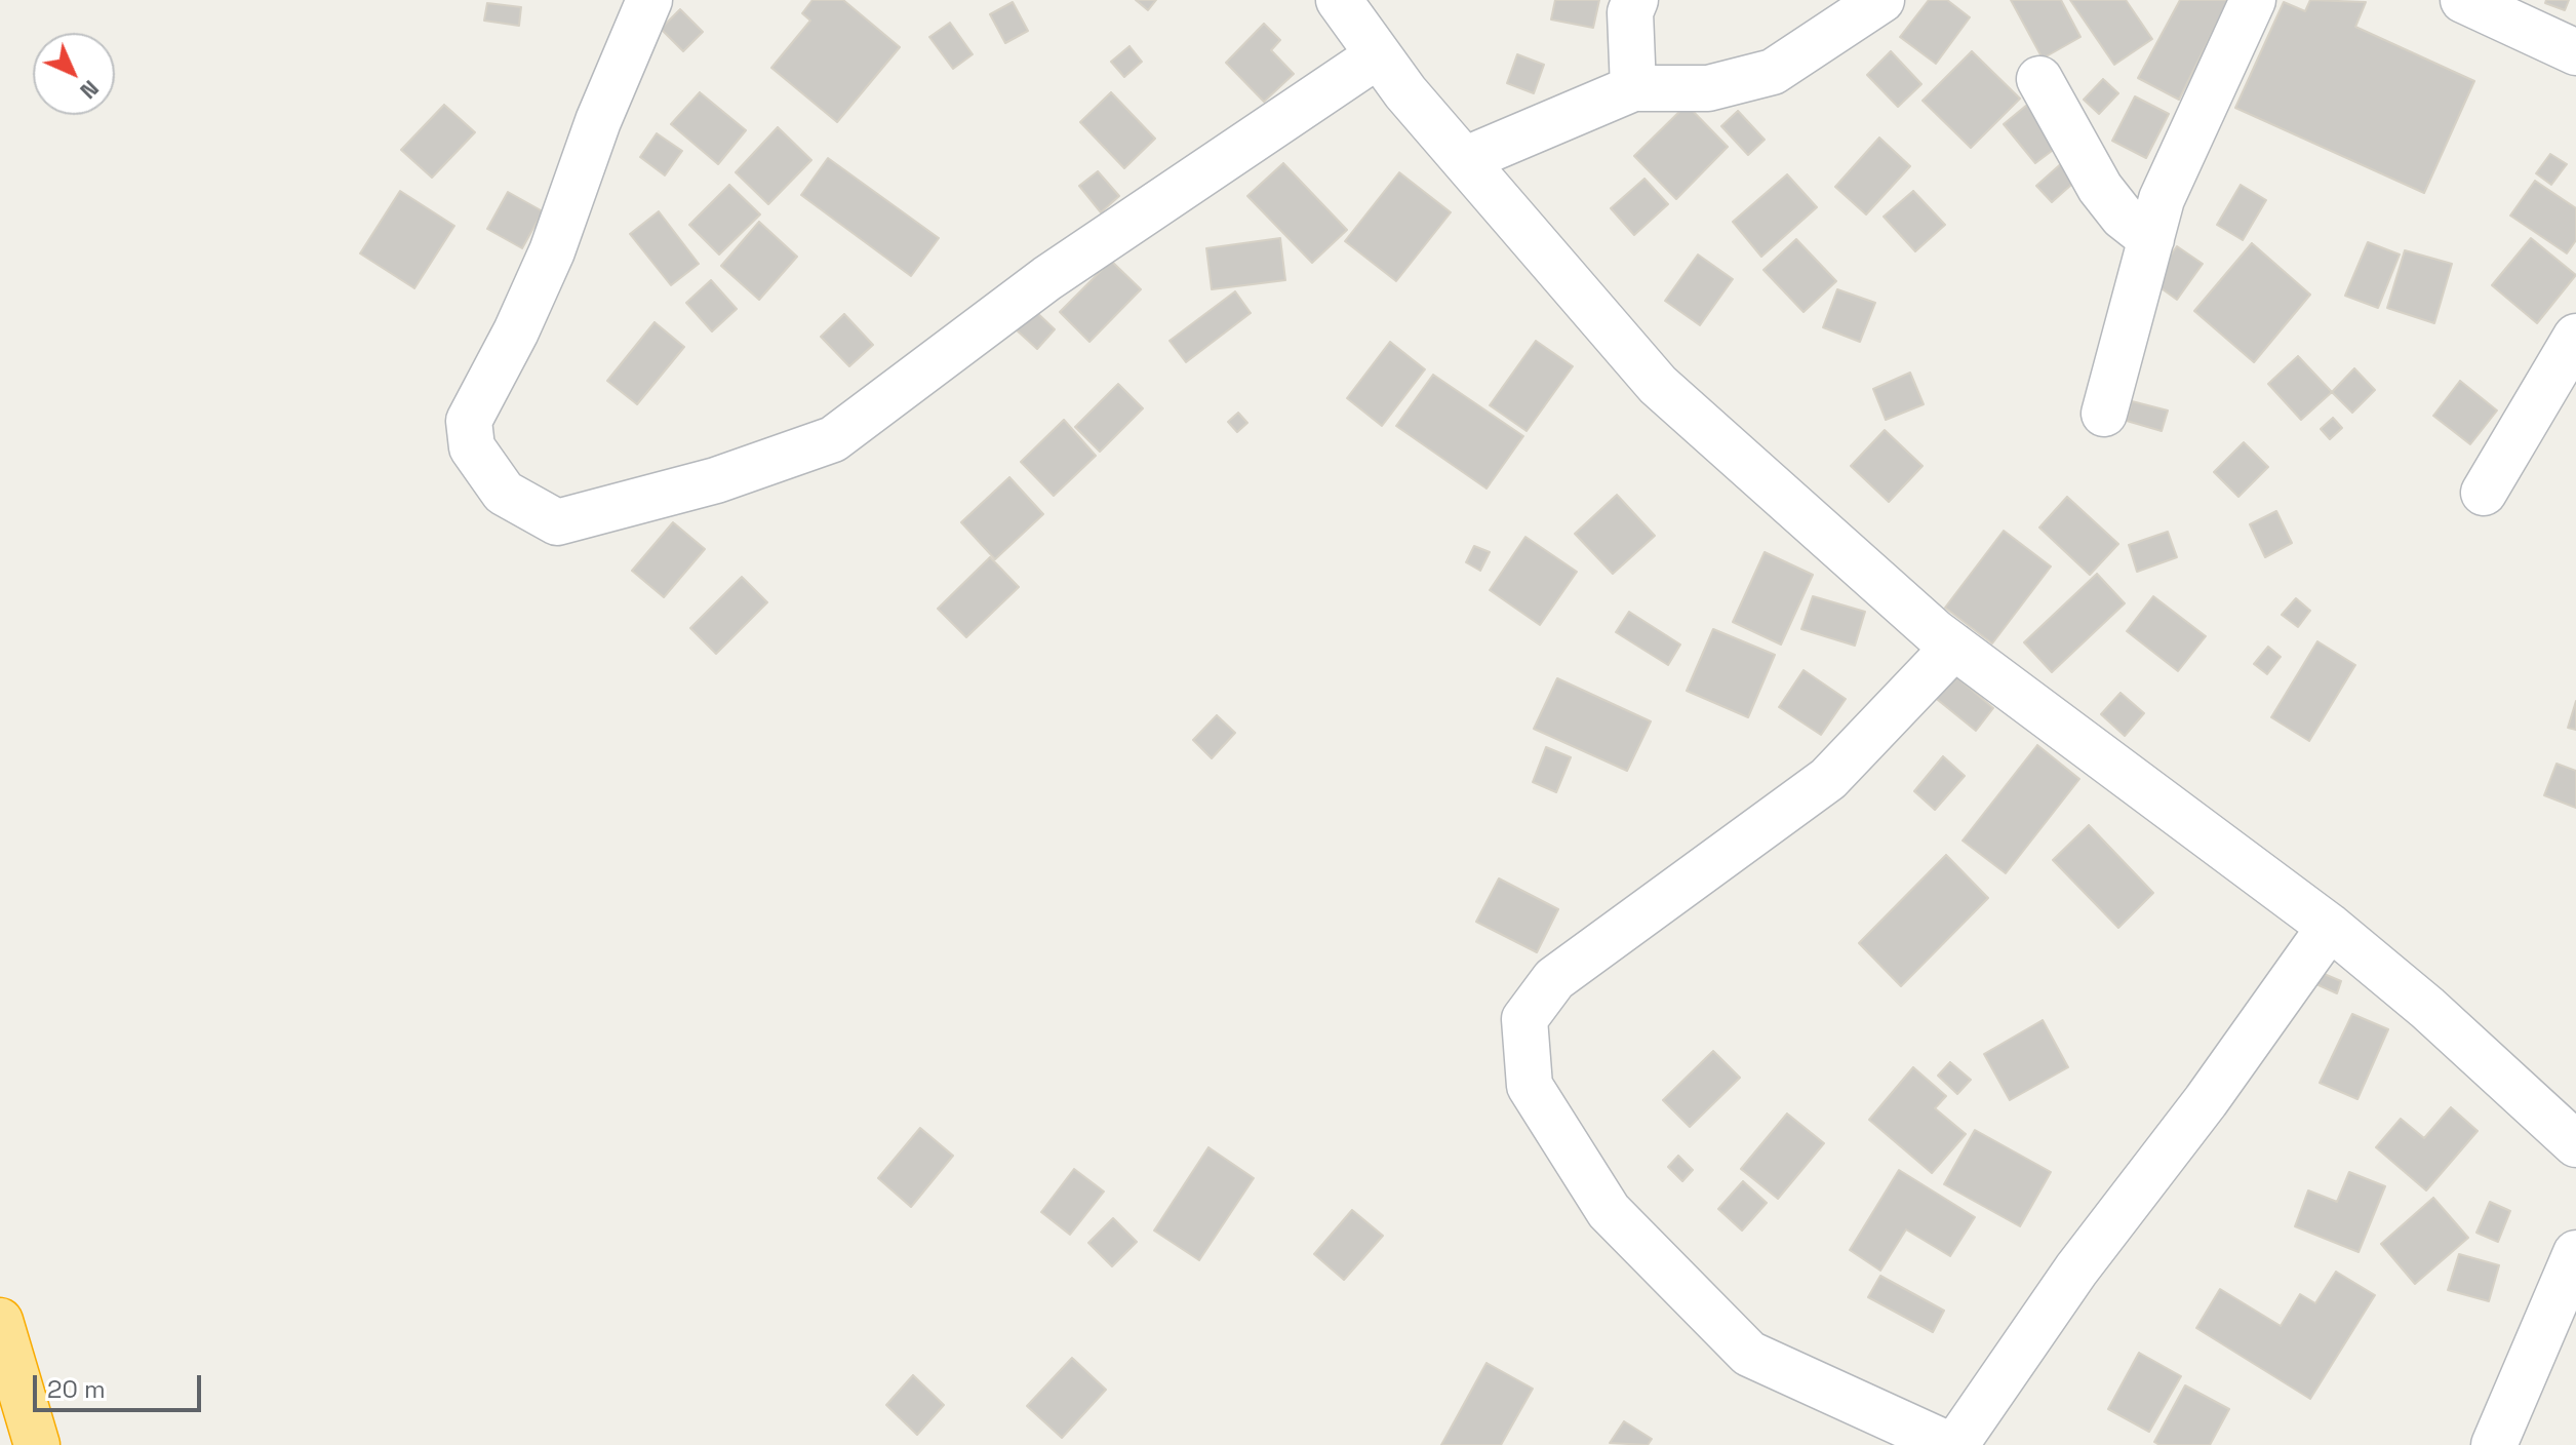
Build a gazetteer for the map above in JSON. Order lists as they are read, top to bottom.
{
  "scale_bar": "20 m",
  "north": "bottom right"
}
